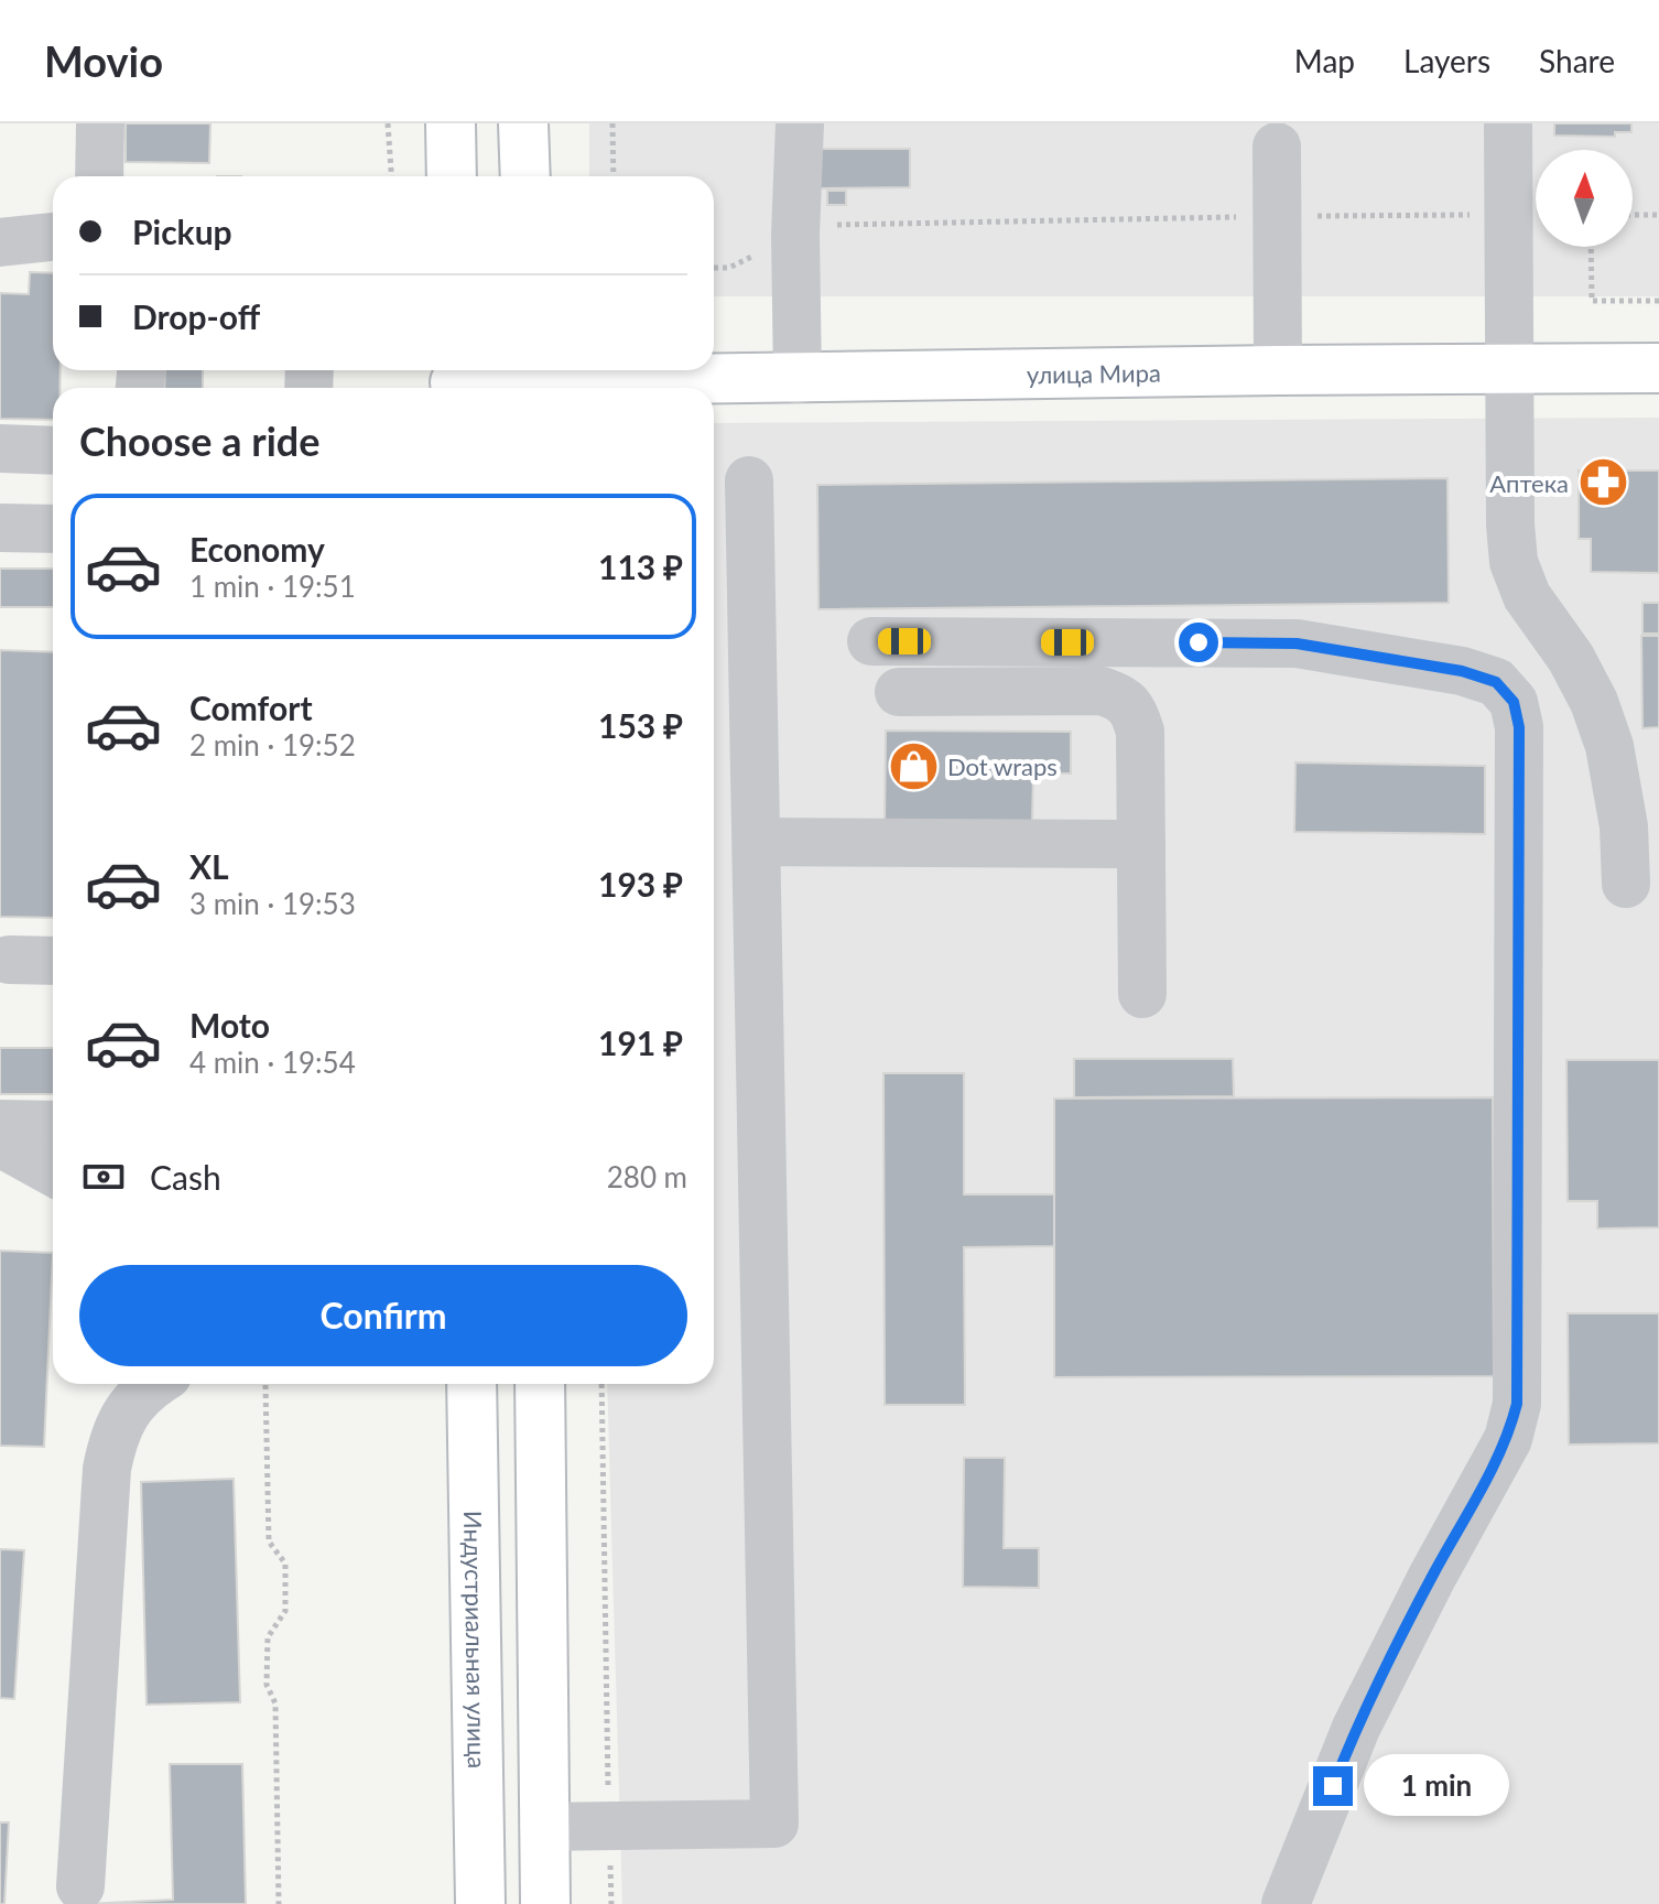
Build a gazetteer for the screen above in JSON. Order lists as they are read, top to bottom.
{
  "streets": {
    "main road": ["улица Мира", "Индустриальная улица"]
  },
  "places": {
    "pharmacy": ["Аптека"],
    "shop": ["Dot wraps"]
  },
  "north": "top",
  "page": {
    "header": "Movio",
    "nav": ["Map", "Layers", "Share"],
    "banner": ["Pickup", "Drop-off"],
    "heading": "Choose a ride",
    "list": [
      {
        "name": "Economy",
        "note": "1 min · 19:51",
        "value": "113 ₽"
      },
      {
        "name": "Comfort",
        "note": "2 min · 19:52",
        "value": "153 ₽"
      },
      {
        "name": "XL",
        "note": "3 min · 19:53",
        "value": "193 ₽"
      },
      {
        "name": "Moto",
        "note": "4 min · 19:54",
        "value": "191 ₽"
      }
    ],
    "pay": ["Cash", "280 m"],
    "buttons": "Confirm",
    "bubble": "1 min"
  }
}
